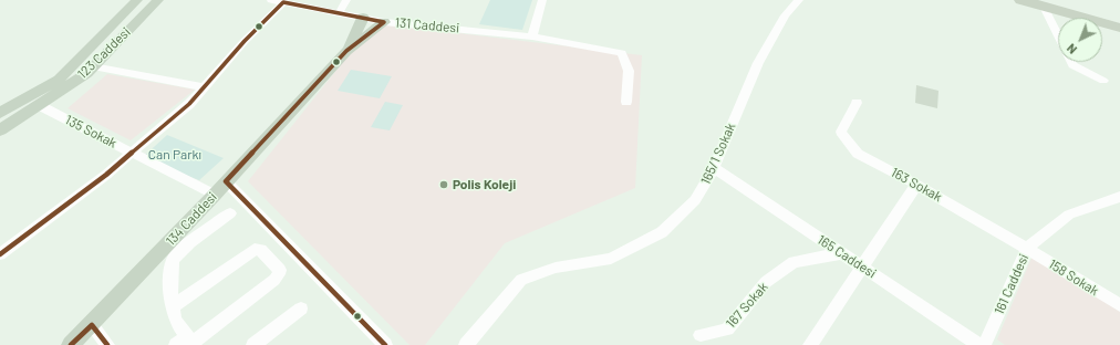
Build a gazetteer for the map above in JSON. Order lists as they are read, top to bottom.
{
  "streets": {
    "main road": ["123 Caddesi", "134 Caddesi"],
    "street": [
      "131 Caddesi",
      "135 Sokak",
      "165/1 Sokak",
      "163 Sokak",
      "165 Caddesi",
      "158 Sokak",
      "161 Caddesi",
      "167 Sokak"
    ]
  },
  "crossings": [
    ["131 Caddesi", "134 Caddesi"],
    ["123 Caddesi", "135 Sokak"],
    ["135 Sokak", "134 Caddesi"],
    ["165/1 Sokak", "165 Caddesi"],
    ["163 Sokak", "158 Sokak"],
    ["163 Sokak", "161 Caddesi"],
    ["165 Caddesi", "167 Sokak"],
    ["158 Sokak", "161 Caddesi"]
  ],
  "parks": ["Can Parkı"],
  "places": ["Polis Koleji"],
  "north": "bottom left"
}
